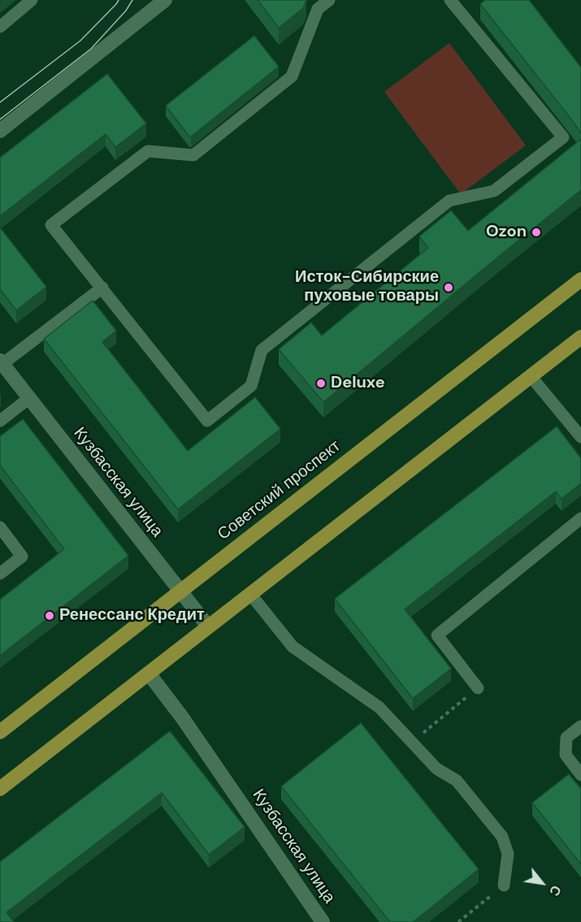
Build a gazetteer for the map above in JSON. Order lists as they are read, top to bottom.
{
  "streets": {
    "main road": ["Советский проспект"],
    "street": ["Кузбасская улица"]
  },
  "crossings": [
    ["Кузбасская улица", "Советский проспект"]
  ],
  "places": [
    "Ozon",
    "Исток-Сибирские пуховые товары",
    "Deluxe",
    "Ренессанс Кредит"
  ],
  "north": "bottom right"
}
